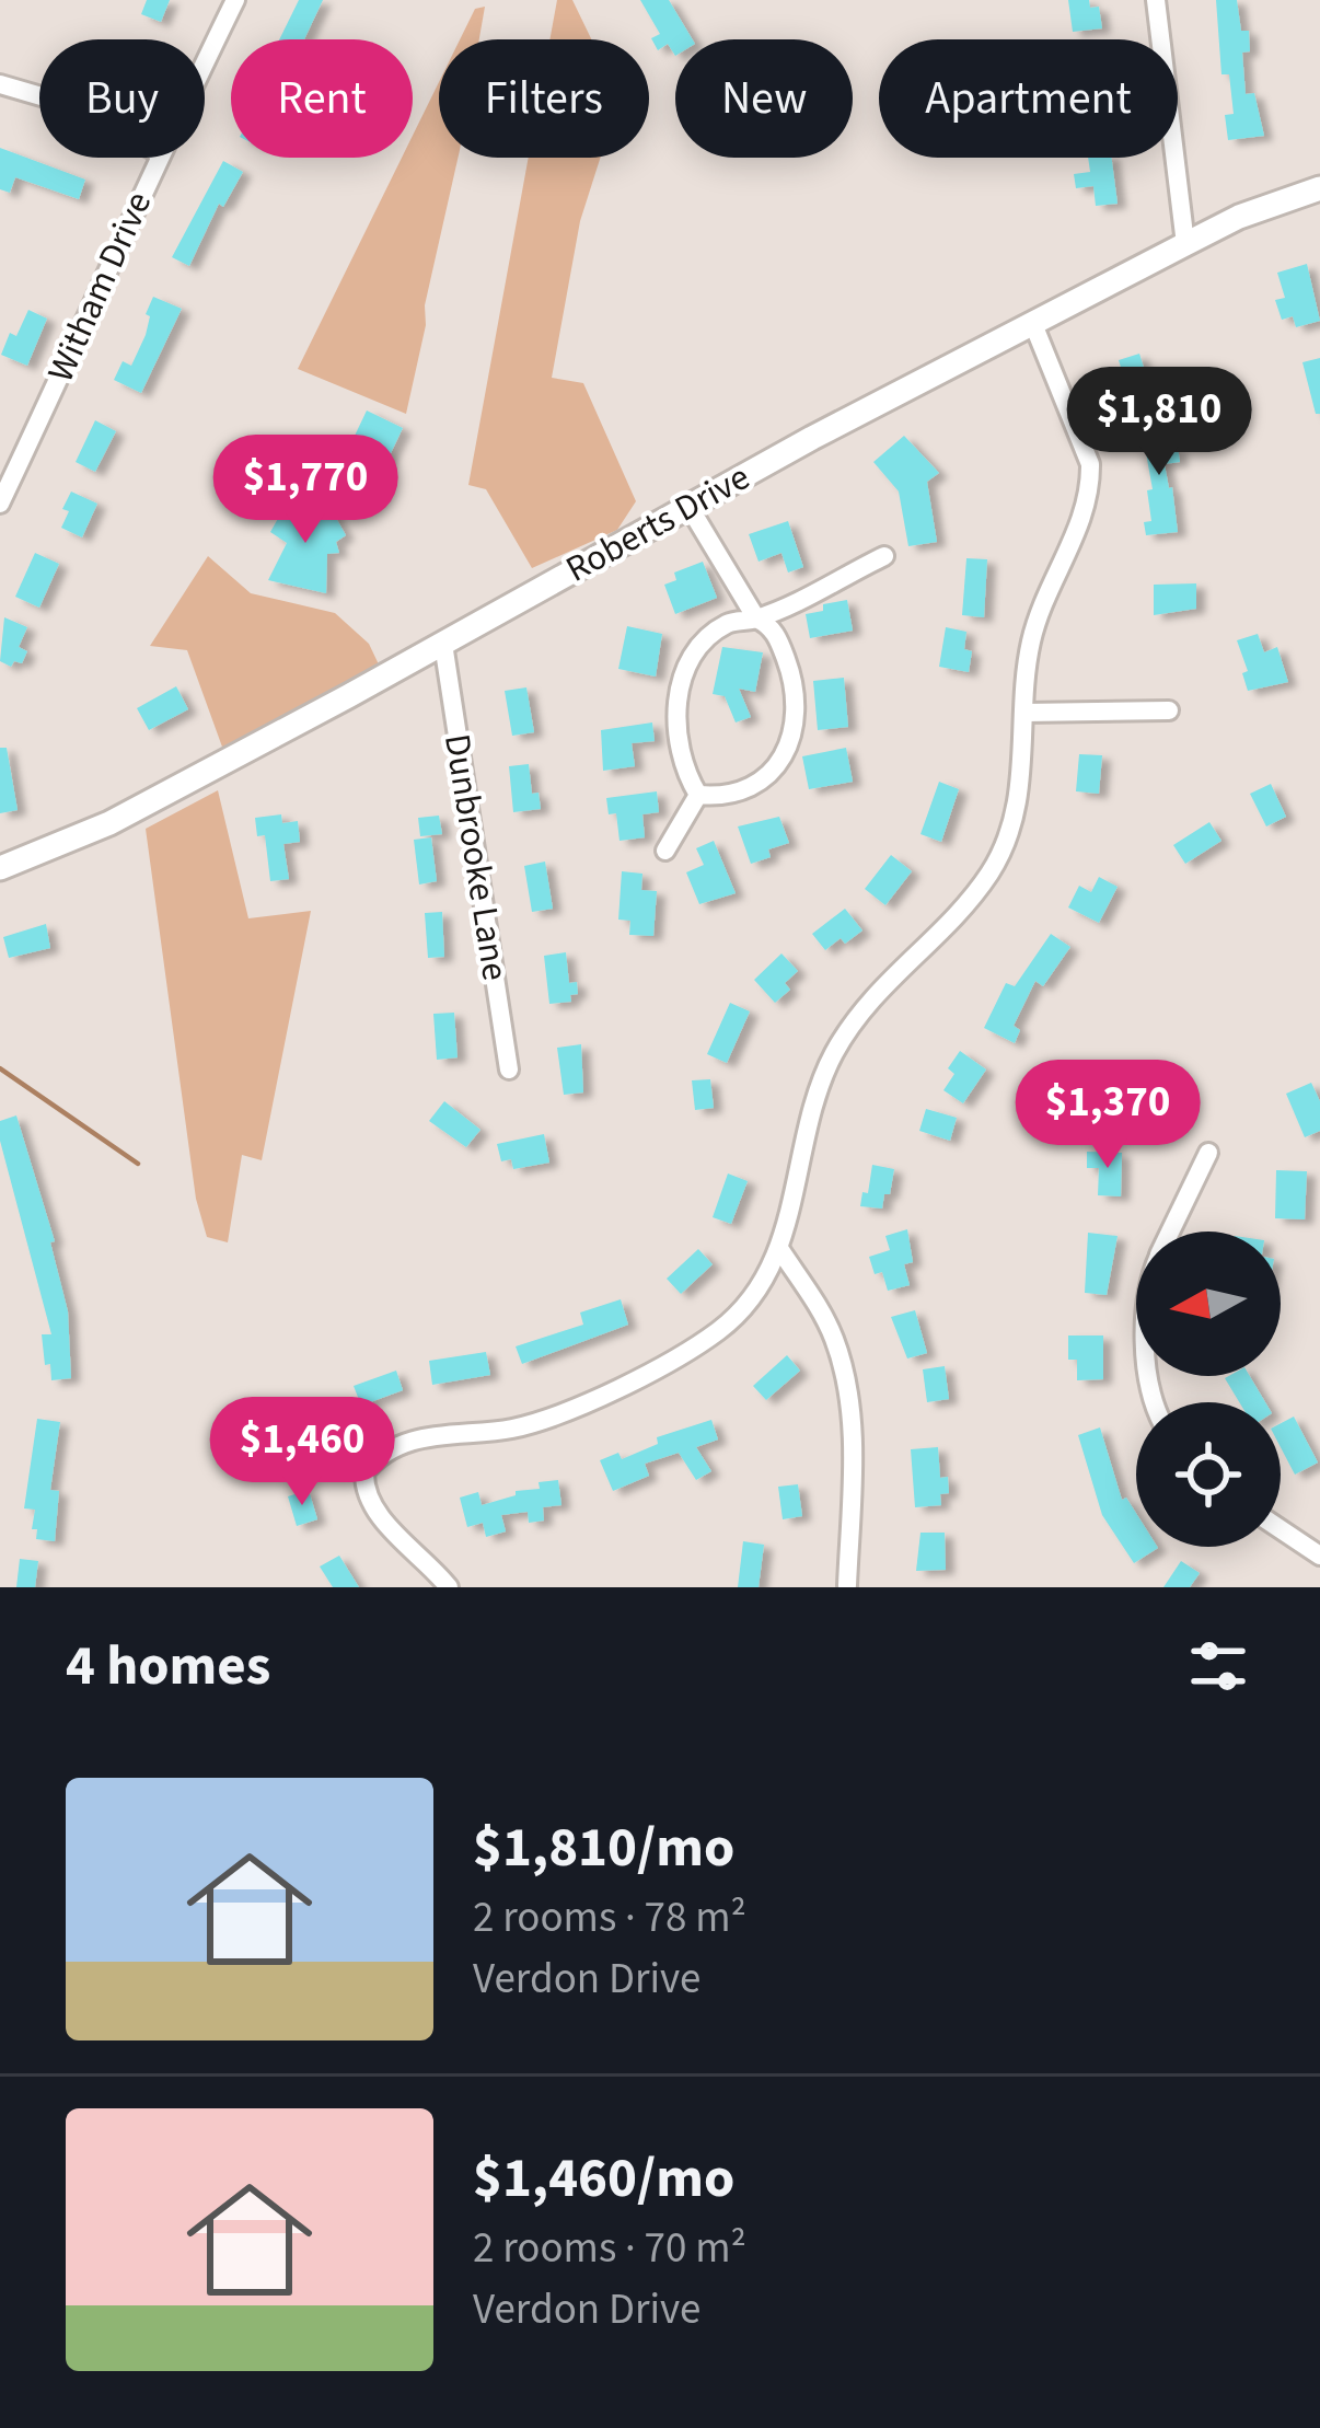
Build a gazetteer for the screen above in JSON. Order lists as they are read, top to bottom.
{
  "streets": {
    "street": ["Witham Drive", "Roberts Drive", "Dunbrooke Lane"]
  },
  "crossings": [
    ["Roberts Drive", "Dunbrooke Lane"]
  ],
  "north": "left",
  "page": {
    "chip": [
      "Buy",
      "Rent",
      "Filters",
      "New",
      "Apartment"
    ],
    "price": [
      "$1,810",
      "$1,770",
      "$1,370",
      "$1,460"
    ],
    "heading": "4 homes",
    "list": [
      {
        "name": "$1,810/mo",
        "note": "2 rooms · 78 m² · Verdon Drive"
      },
      {
        "name": "$1,460/mo",
        "note": "2 rooms · 70 m² · Verdon Drive"
      }
    ]
  }
}
